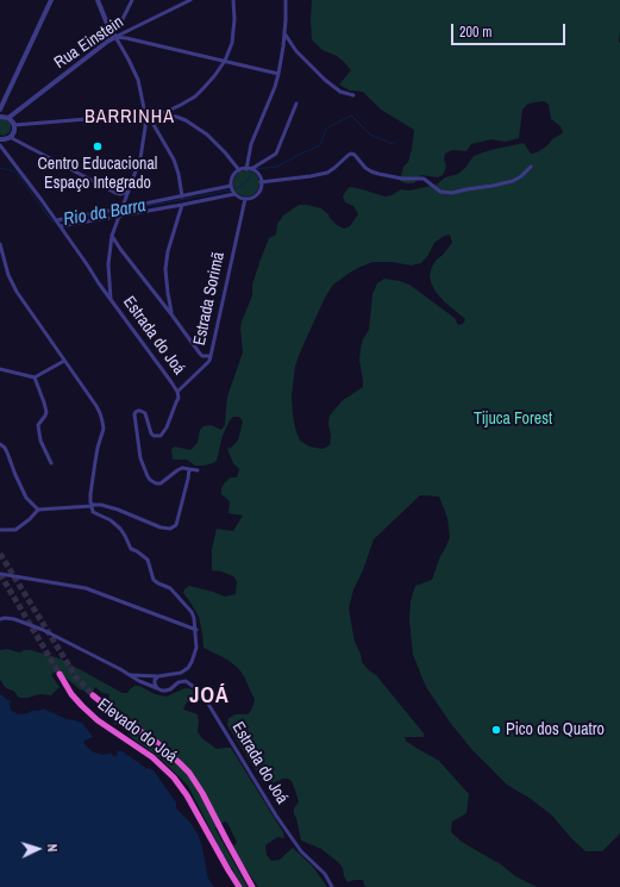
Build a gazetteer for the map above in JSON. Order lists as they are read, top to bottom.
{
  "streets": {
    "highway": ["Elevado do Joá"],
    "street": ["Rua Einstein", "Estrada Sorimã", "Estrada do Joá"]
  },
  "crossings": [
    ["Estrada Sorimã", "Estrada do Joá"]
  ],
  "districts": ["BARRINHA", "JOÁ"],
  "water": ["Rio da Barra"],
  "parks": ["Tijuca Forest"],
  "places": ["Centro Educacional Espaço Integrado", "Pico dos Quatro"],
  "scale_bar": "200 m",
  "north": "right"
}
